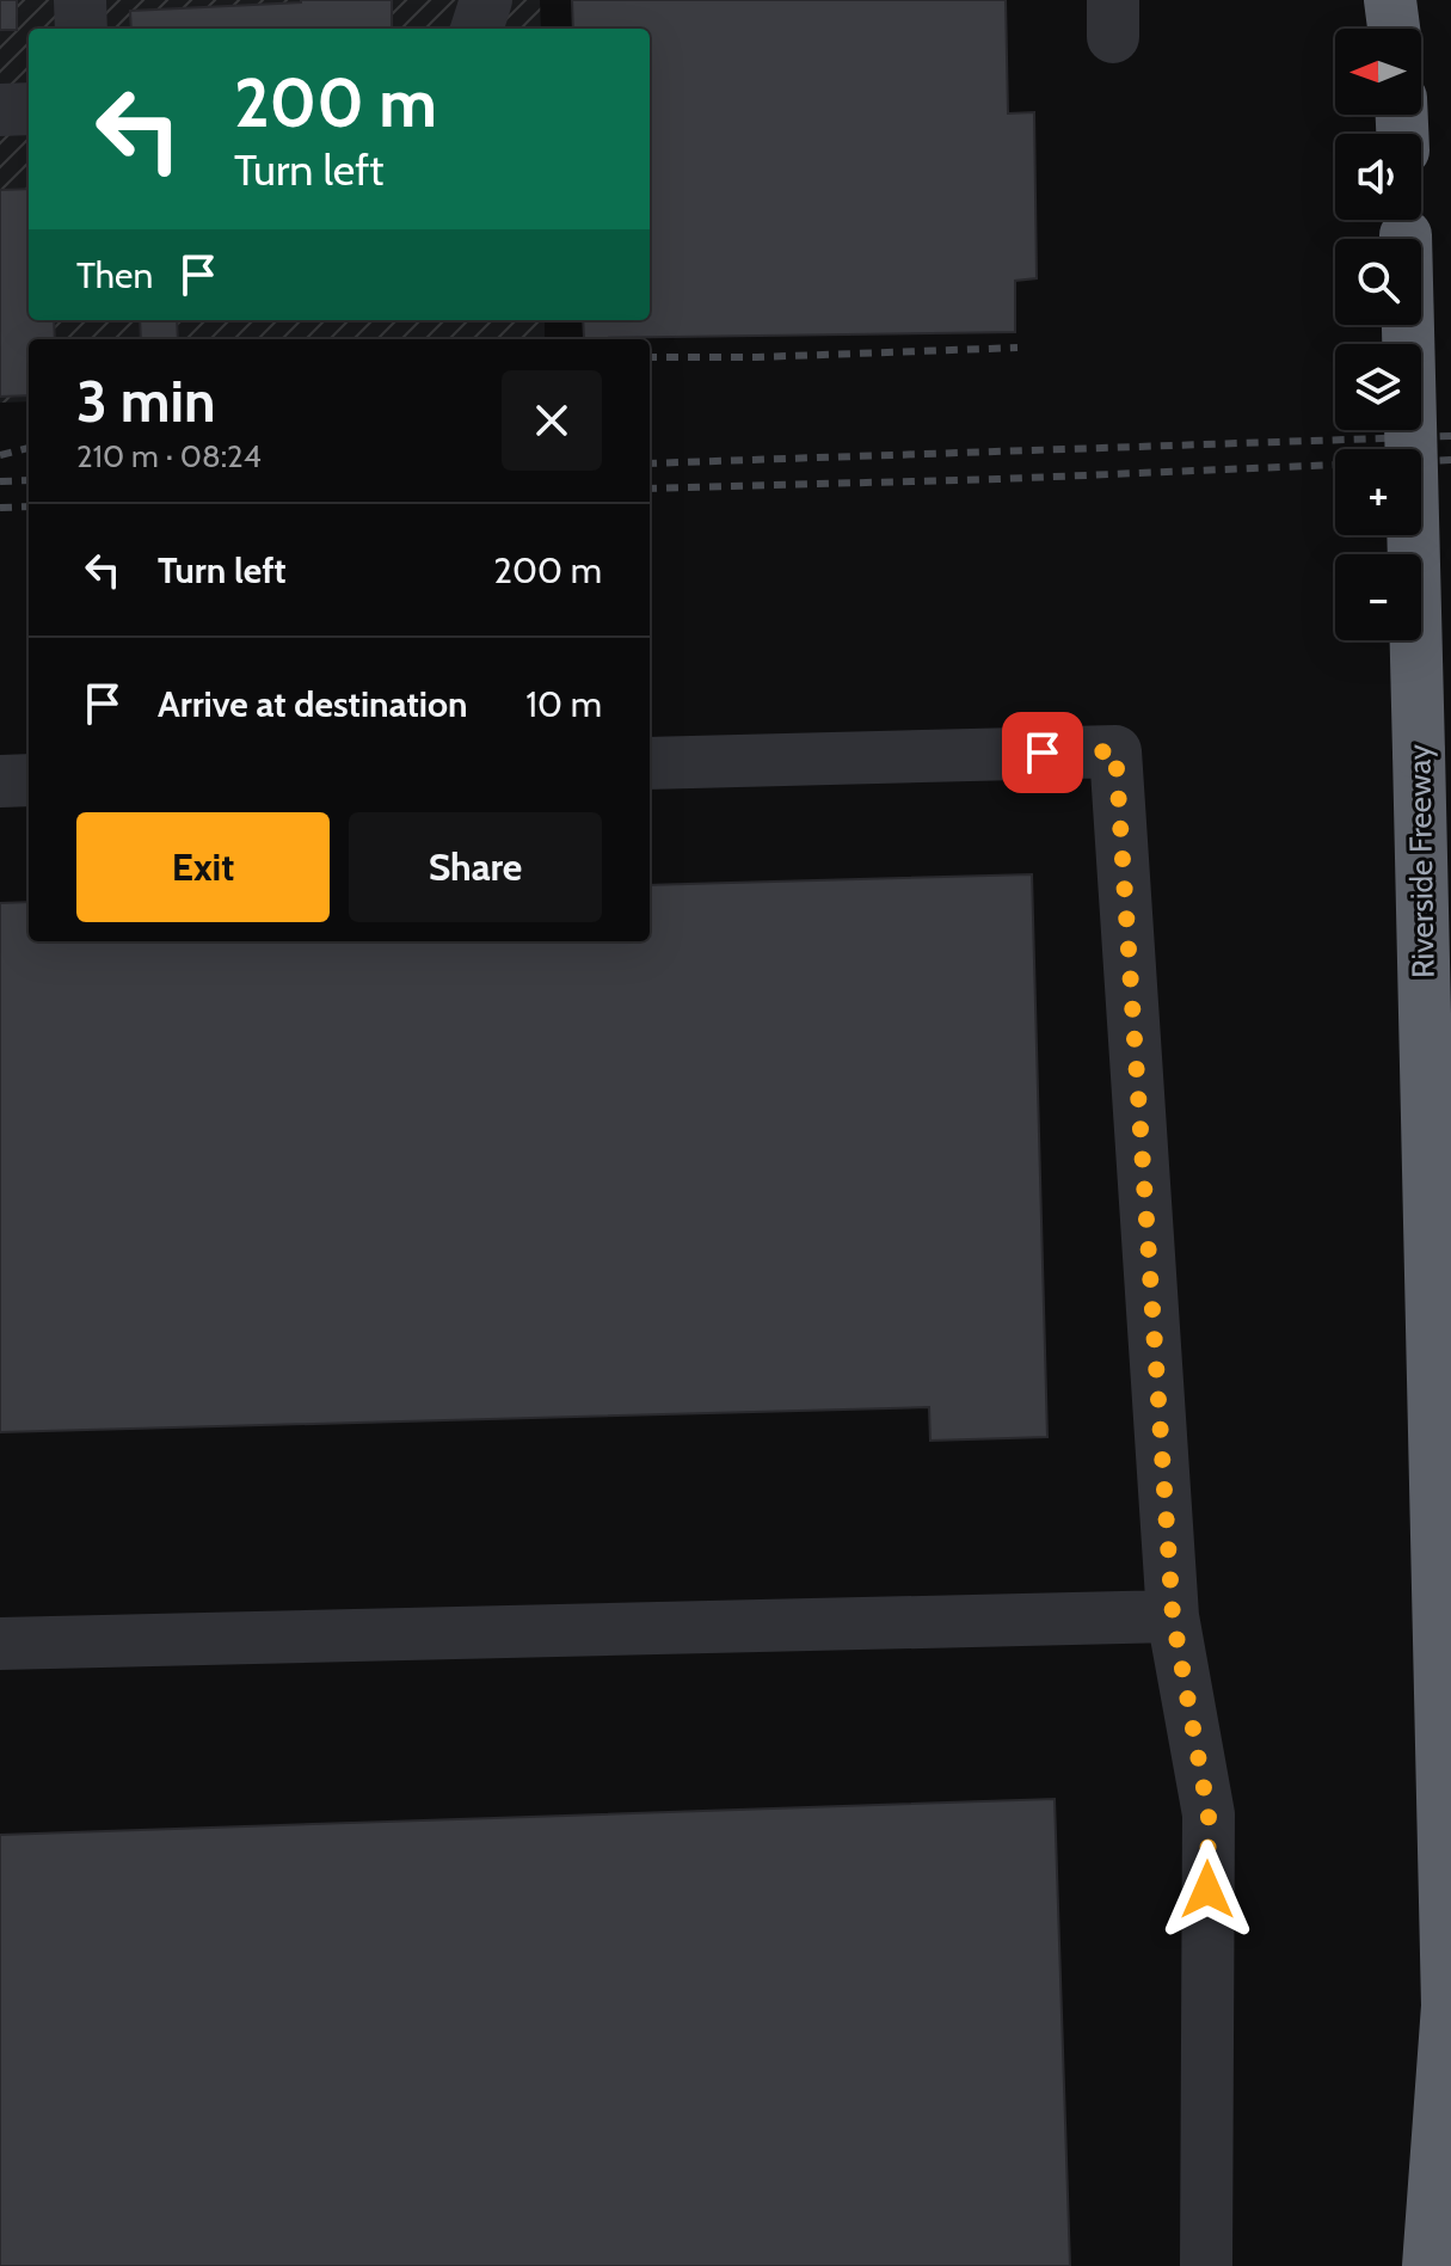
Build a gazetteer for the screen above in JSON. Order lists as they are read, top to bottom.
{
  "streets": {
    "highway": ["Riverside Freeway"]
  },
  "north": "left",
  "page": {
    "map_buttons": ["+", "−"],
    "turn": ["200 m", "Turn left"],
    "then": "Then",
    "heading": ["3 min", "210 m · 08:24"],
    "list": [
      {
        "name": "Turn left",
        "value": "200 m"
      },
      {
        "name": "Arrive at destination",
        "value": "10 m"
      }
    ],
    "buttons": ["Exit", "Share"]
  }
}
